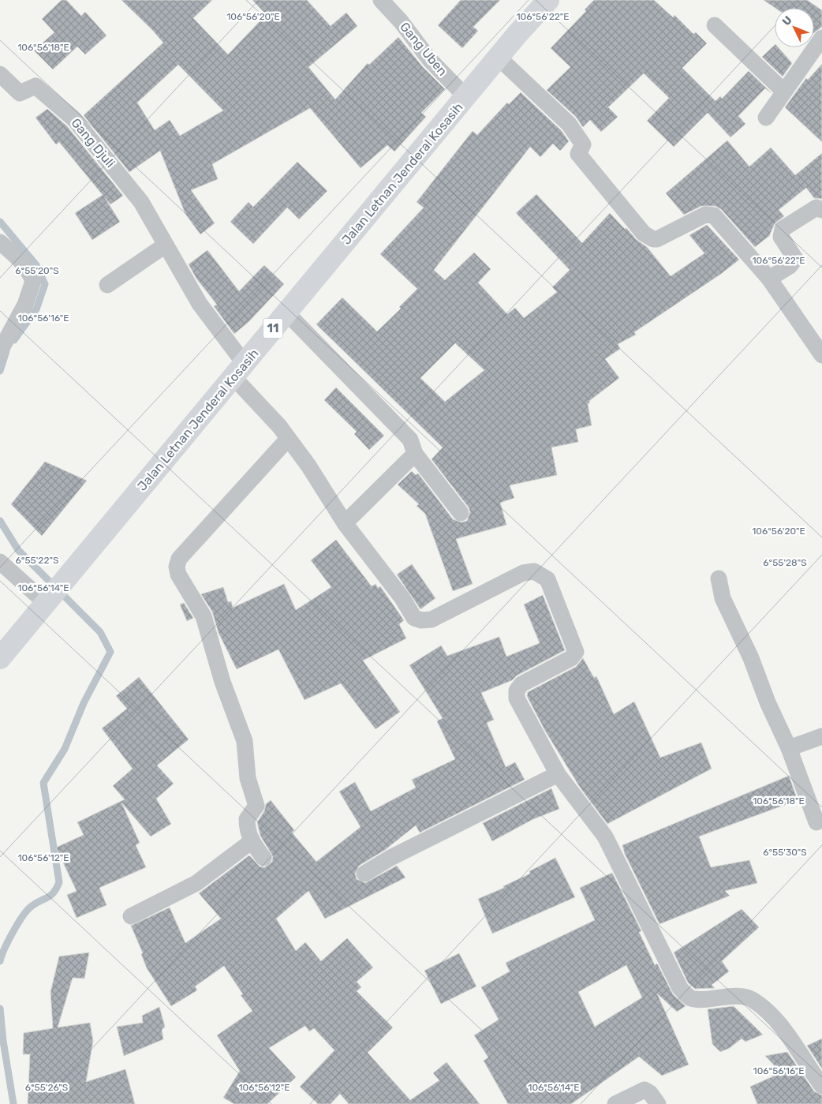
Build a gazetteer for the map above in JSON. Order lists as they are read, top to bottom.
{
  "streets": {
    "highway": ["Jalan Letnan Jenderal Kosasih", "11"],
    "street": ["Gang Uben", "Gang Djuli"]
  },
  "crossings": [
    ["Gang Uben", "Jalan Letnan Jenderal Kosasih"],
    ["Gang Djuli", "Jalan Letnan Jenderal Kosasih"]
  ],
  "north": "top left",
  "coordinates": [
    "106°56'20\"E",
    "106°56'22\"E",
    "106°56'18\"E",
    "6°55'20\"S",
    "106°56'16\"E",
    "6°55'22\"S",
    "6°55'28\"S",
    "106°56'14\"E",
    "6°55'30\"S",
    "106°56'12\"E",
    "6°55'26\"S"
  ]
}
